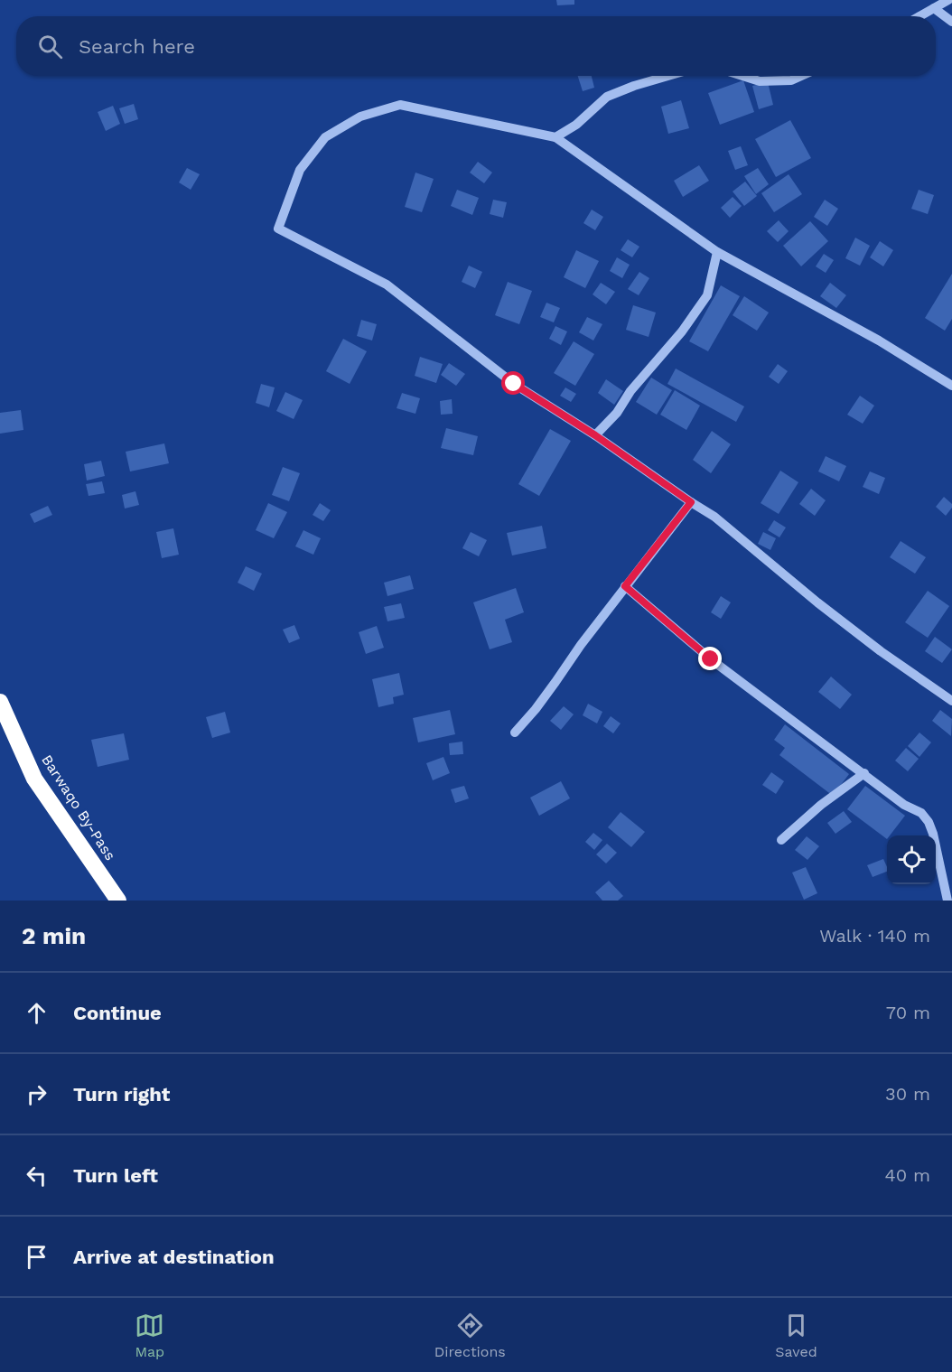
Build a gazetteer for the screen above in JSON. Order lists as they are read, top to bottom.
{
  "streets": {
    "highway": ["Barwaqo By-Pass"]
  },
  "page": {
    "search": "Search here",
    "heading": ["2 min", "Walk · 140 m"],
    "list": [
      ["Continue", "70 m"],
      ["Turn right", "30 m"],
      ["Turn left", "40 m"],
      "Arrive at destination"
    ],
    "nav": ["Map", "Directions", "Saved"]
  }
}
